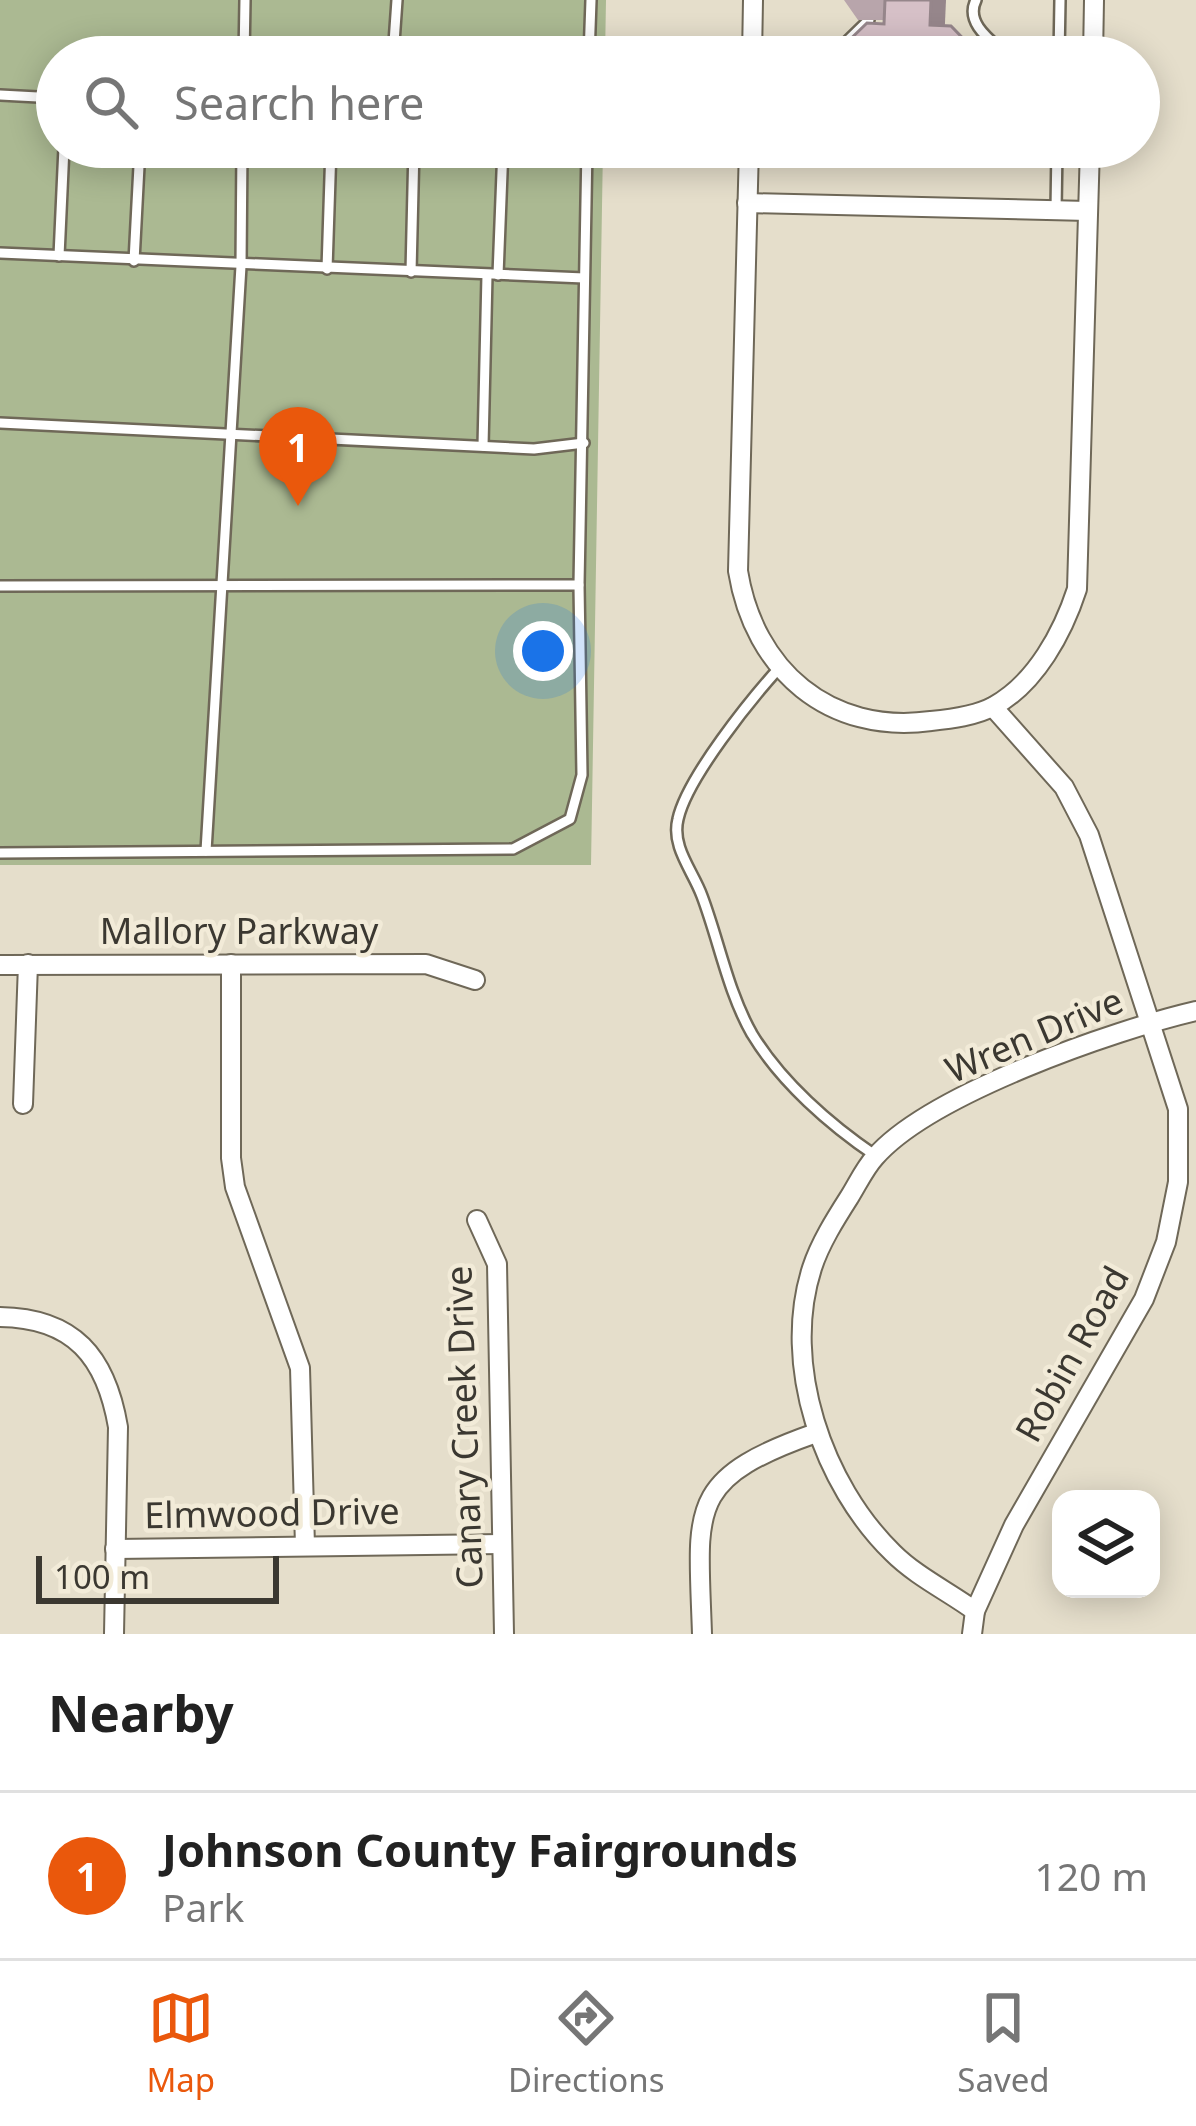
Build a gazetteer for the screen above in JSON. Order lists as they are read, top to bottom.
{
  "streets": {
    "street": [
      "Mallory Parkway",
      "Wren Drive",
      "Robin Road",
      "Canary Creek Drive",
      "Elmwood Drive"
    ]
  },
  "crossings": [
    ["Wren Drive", "Robin Road"],
    ["Canary Creek Drive", "Elmwood Drive"]
  ],
  "scale_bar": "100 m",
  "page": {
    "search": "Search here",
    "pins": "1",
    "scale": "100 m",
    "heading": "Nearby",
    "list": [
      {
        "mark": "1",
        "name": "Johnson County Fairgrounds",
        "note": "Park",
        "value": "120 m"
      }
    ],
    "nav": ["Map", "Directions", "Saved"]
  }
}
